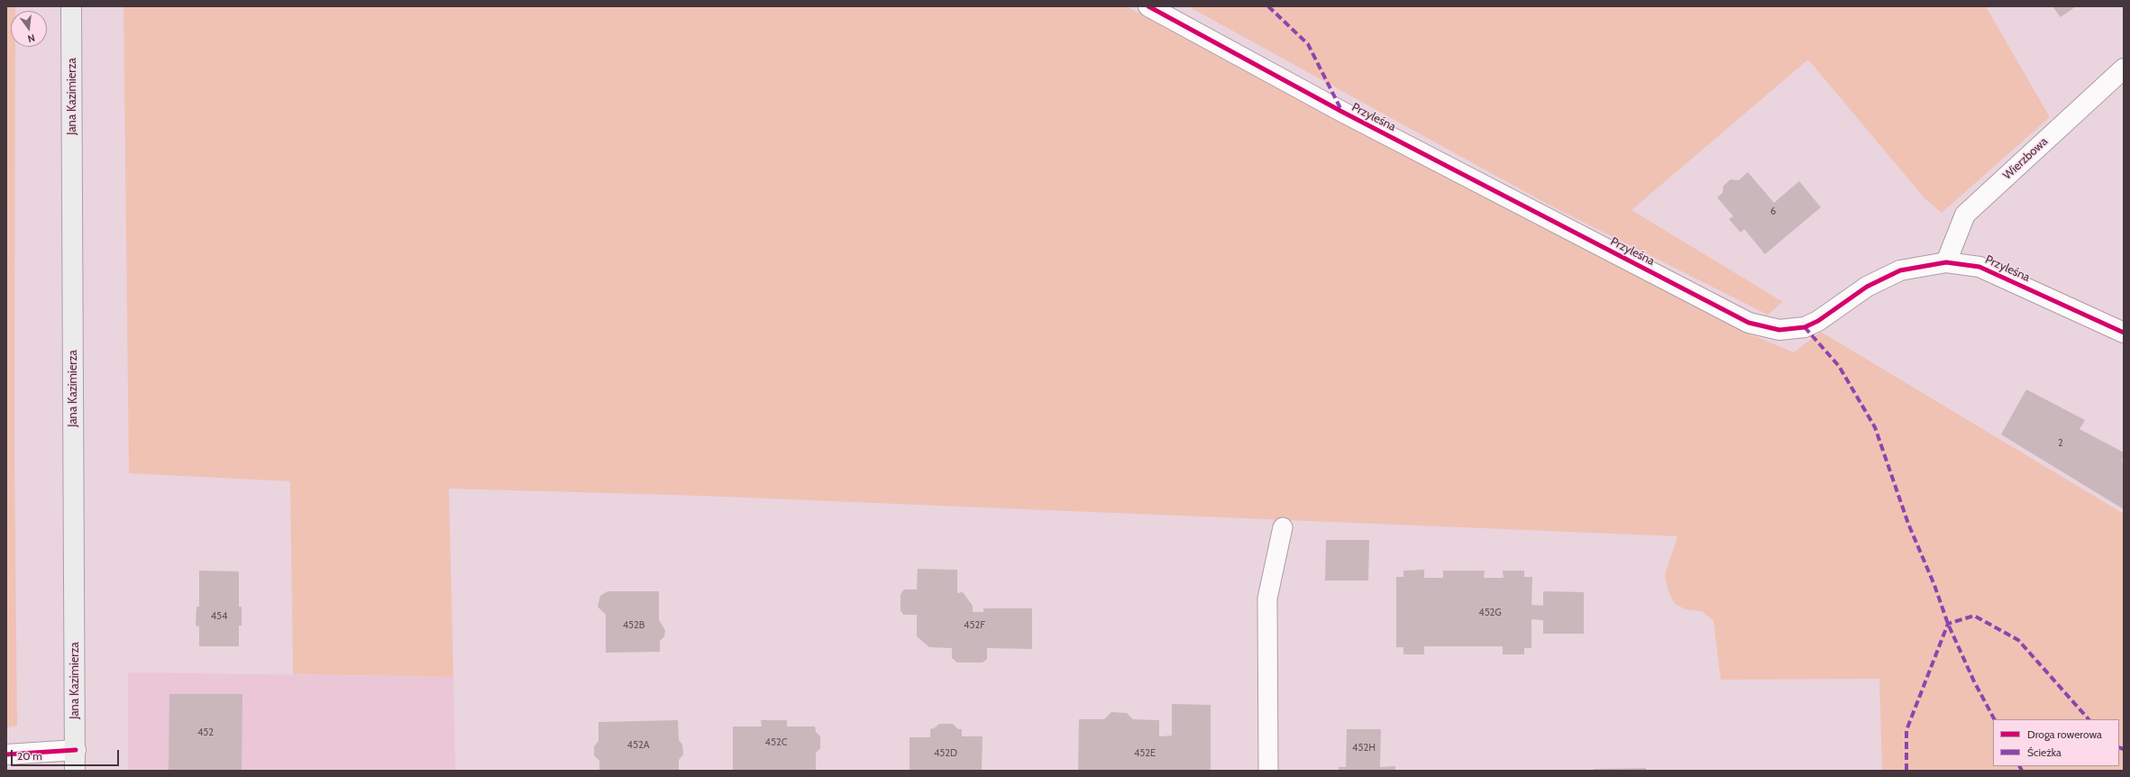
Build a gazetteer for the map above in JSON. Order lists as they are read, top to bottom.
{
  "streets": {
    "main road": ["Jana Kazimierza"],
    "street": ["Przyleśna", "Wierzbowa"]
  },
  "crossings": [
    ["Przyleśna", "Wierzbowa"]
  ],
  "house_numbers": [
    "6",
    "2",
    "452G",
    "454",
    "452B",
    "452F",
    "452",
    "452C",
    "452A",
    "452H",
    "452D",
    "452E"
  ],
  "legend": ["Droga rowerowa", "Ścieżka"],
  "scale_bar": "20 m",
  "north": "bottom"
}
